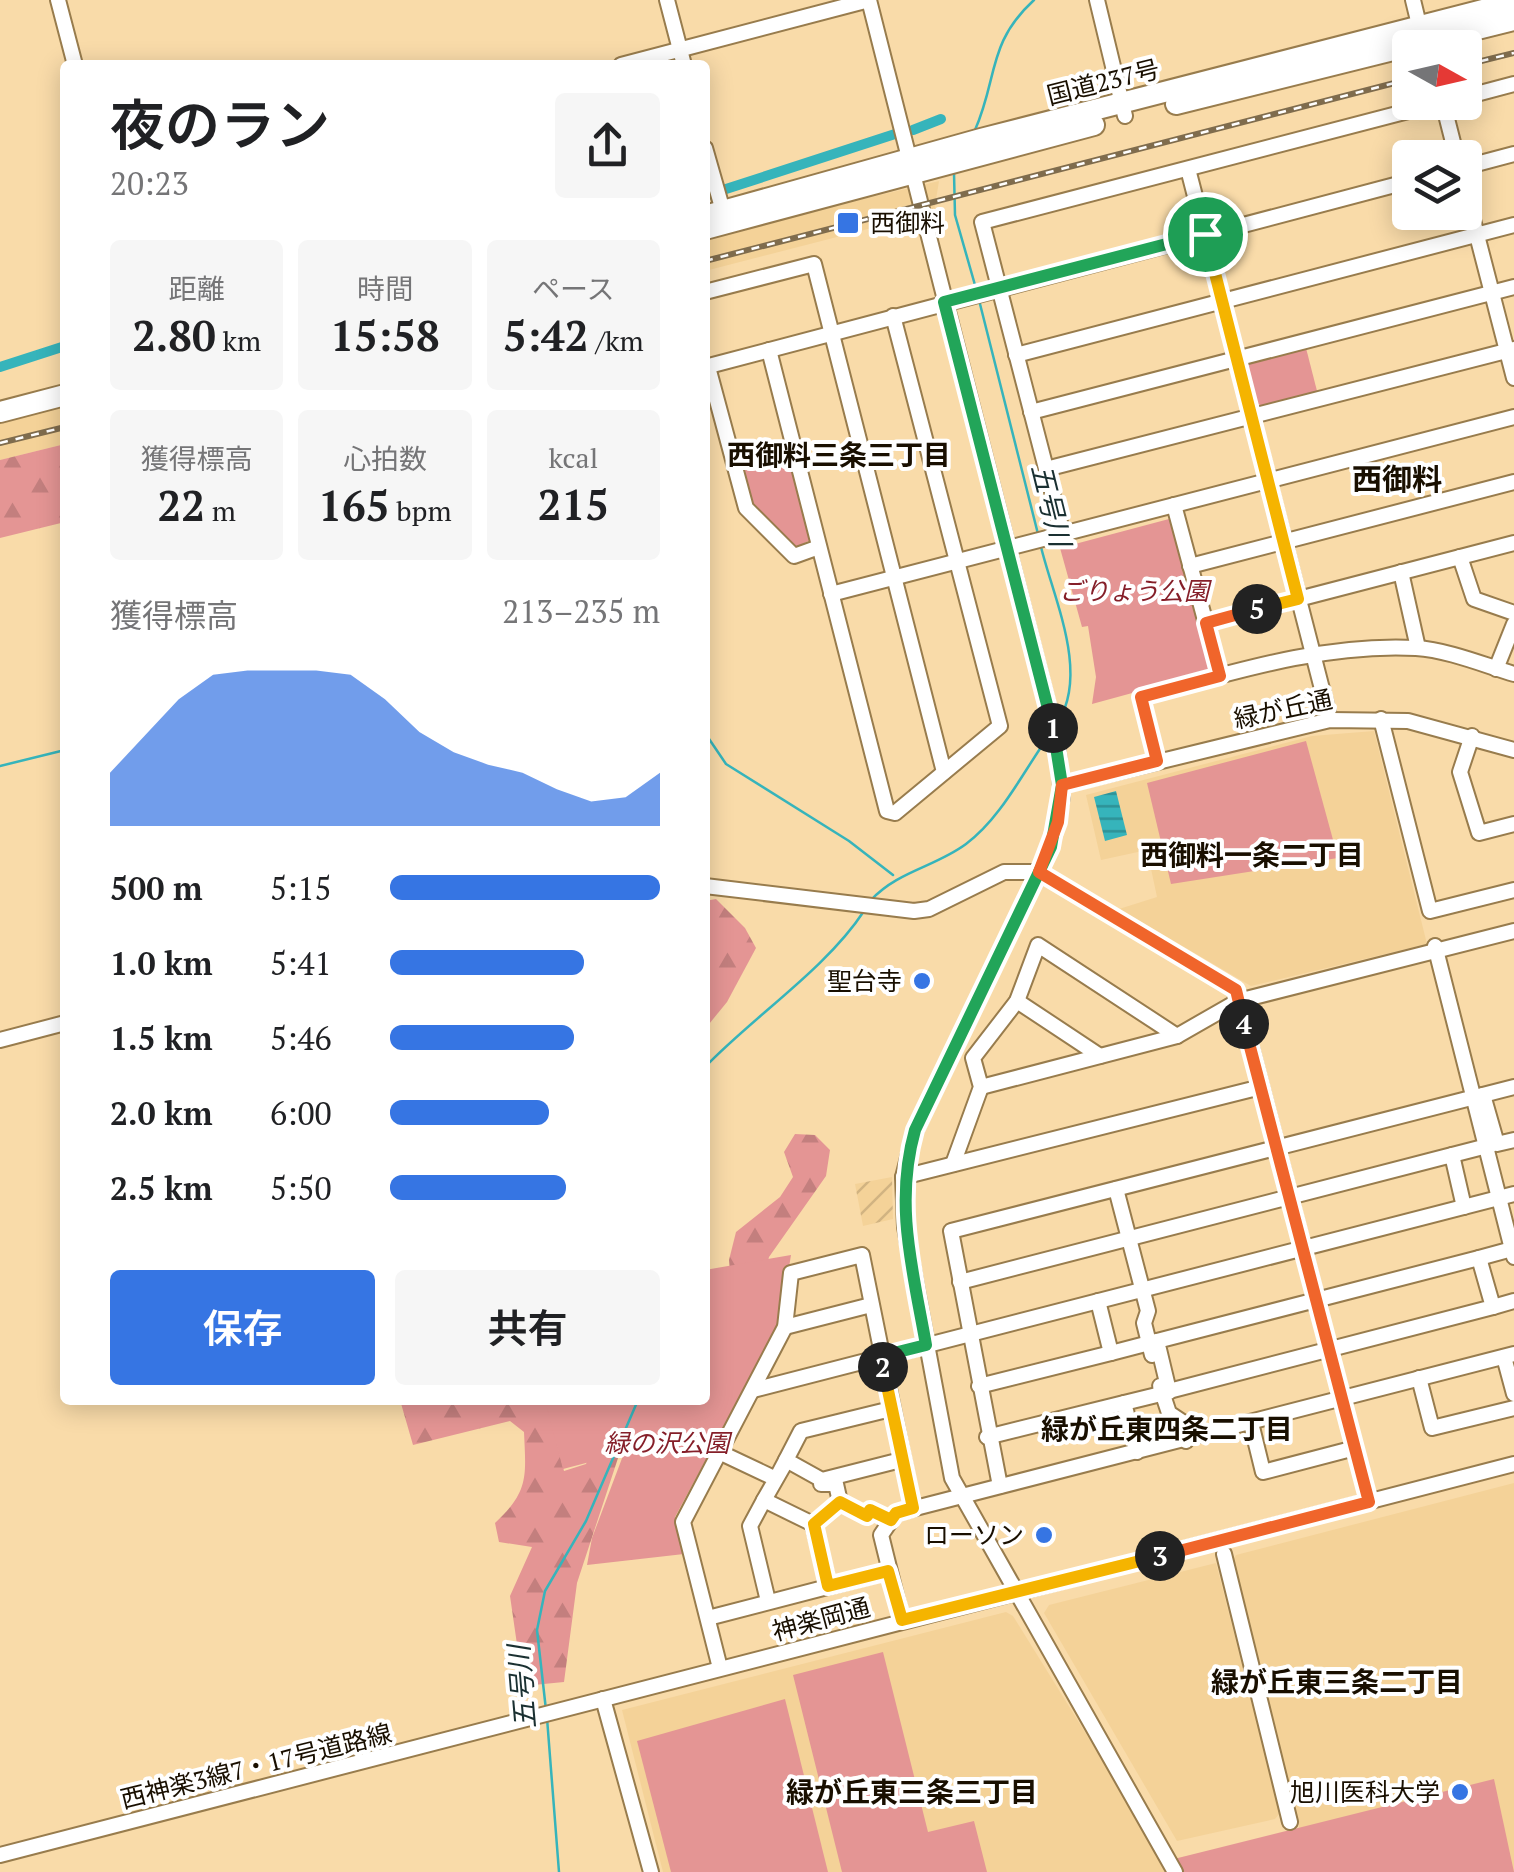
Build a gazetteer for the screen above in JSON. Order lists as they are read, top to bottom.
{
  "streets": {
    "highway": ["国道237号"],
    "street": ["緑が丘通", "神楽岡通", "西神楽3線7・17号道路線"]
  },
  "districts": [
    "西御料三条三丁目",
    "西御料",
    "西御料一条二丁目",
    "緑が丘東四条二丁目",
    "緑が丘東三条二丁目",
    "緑が丘東三条三丁目"
  ],
  "water": ["五号川"],
  "parks": ["ごりょう公園", "緑の沢公園"],
  "places": {
    "transit": ["西御料"],
    "other": ["聖台寺", "ローソン", "旭川医科大学"]
  },
  "north": "right",
  "page": {
    "heading": ["夜のラン", "20:23"],
    "stats": [
      ["距離", "2.80 km"],
      ["時間", "15:58"],
      ["ペース", "5:42 /km"],
      ["獲得標高", "22 m"],
      ["心拍数", "165 bpm"],
      ["kcal", "215"]
    ],
    "chart": ["獲得標高", "213–235 m"],
    "pins": [
      "5",
      "1",
      "4",
      "2",
      "3"
    ],
    "list": [
      {
        "name": "500 m",
        "note": "5:15"
      },
      {
        "name": "1.0 km",
        "note": "5:41"
      },
      {
        "name": "1.5 km",
        "note": "5:46"
      },
      {
        "name": "2.0 km",
        "note": "6:00"
      },
      {
        "name": "2.5 km",
        "note": "5:50"
      }
    ],
    "buttons": ["保存", "共有"]
  }
}
